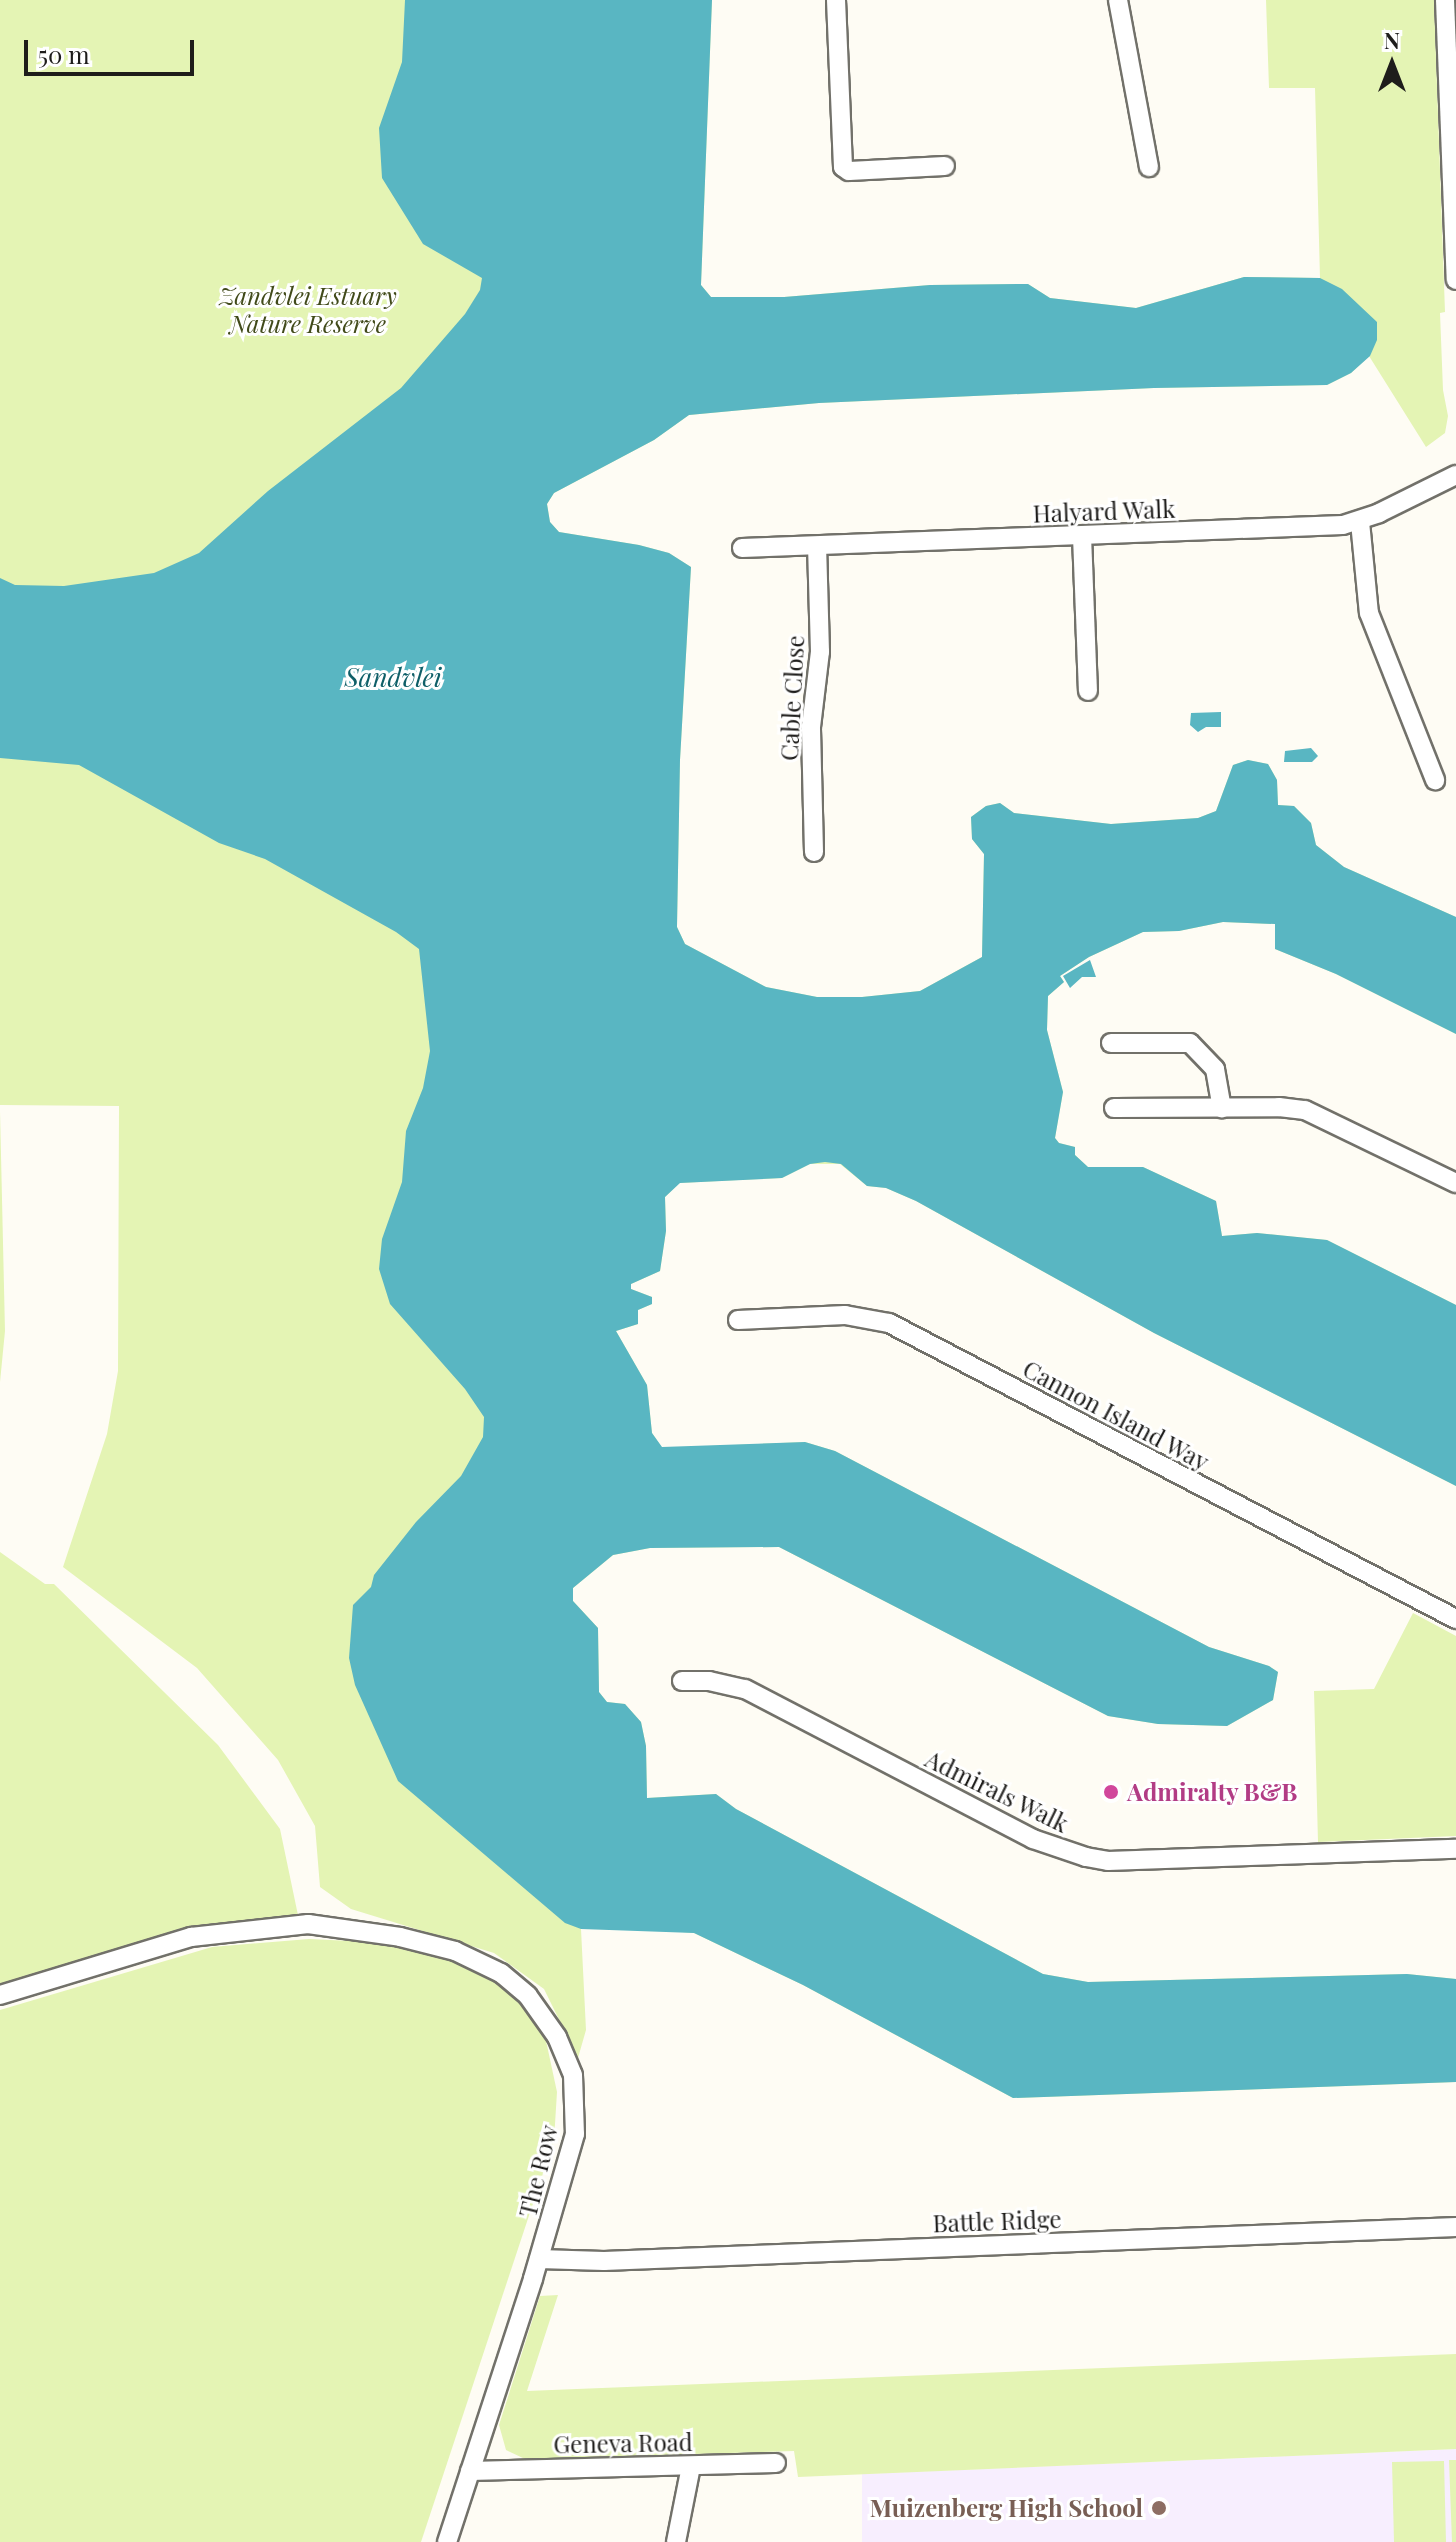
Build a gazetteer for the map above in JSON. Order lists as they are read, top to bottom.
{
  "streets": {
    "street": [
      "Halyard Walk",
      "Cable Close",
      "Cannon Island Way",
      "Admirals Walk",
      "The Row",
      "Battle Ridge",
      "Geneva Road"
    ]
  },
  "crossings": [
    ["Halyard Walk", "Cable Close"],
    ["The Row", "Battle Ridge"],
    ["The Row", "Geneva Road"]
  ],
  "water": ["Sandvlei"],
  "parks": ["Zandvlei Estuary Nature Reserve"],
  "places": ["Admiralty B&B", "Muizenberg High School"],
  "scale_bar": "50 m",
  "north": "top"
}
